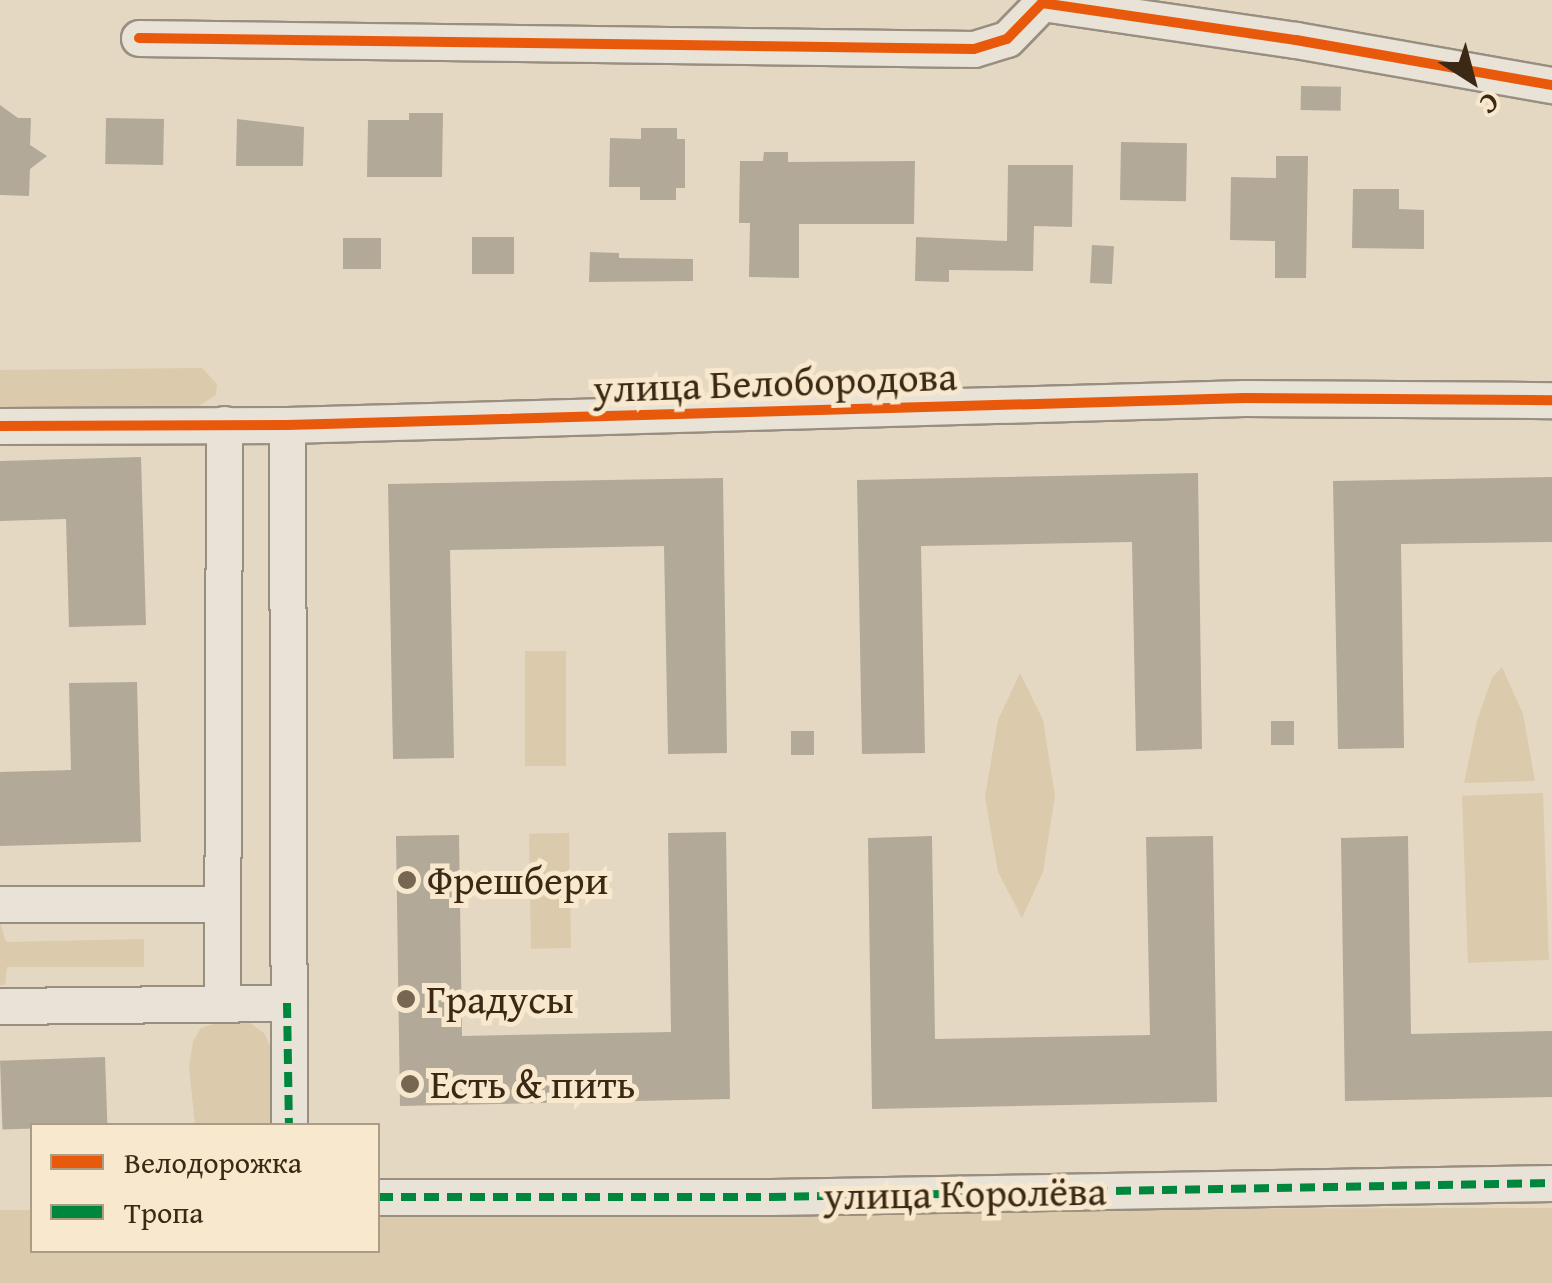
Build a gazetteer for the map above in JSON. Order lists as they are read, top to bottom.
{
  "streets": {
    "street": ["улица Белобородова", "улица Королёва"]
  },
  "places": ["Фрешбери", "Градусы", "Есть & пить"],
  "legend": ["Велодорожка", "Тропа"],
  "north": "bottom right"
}
